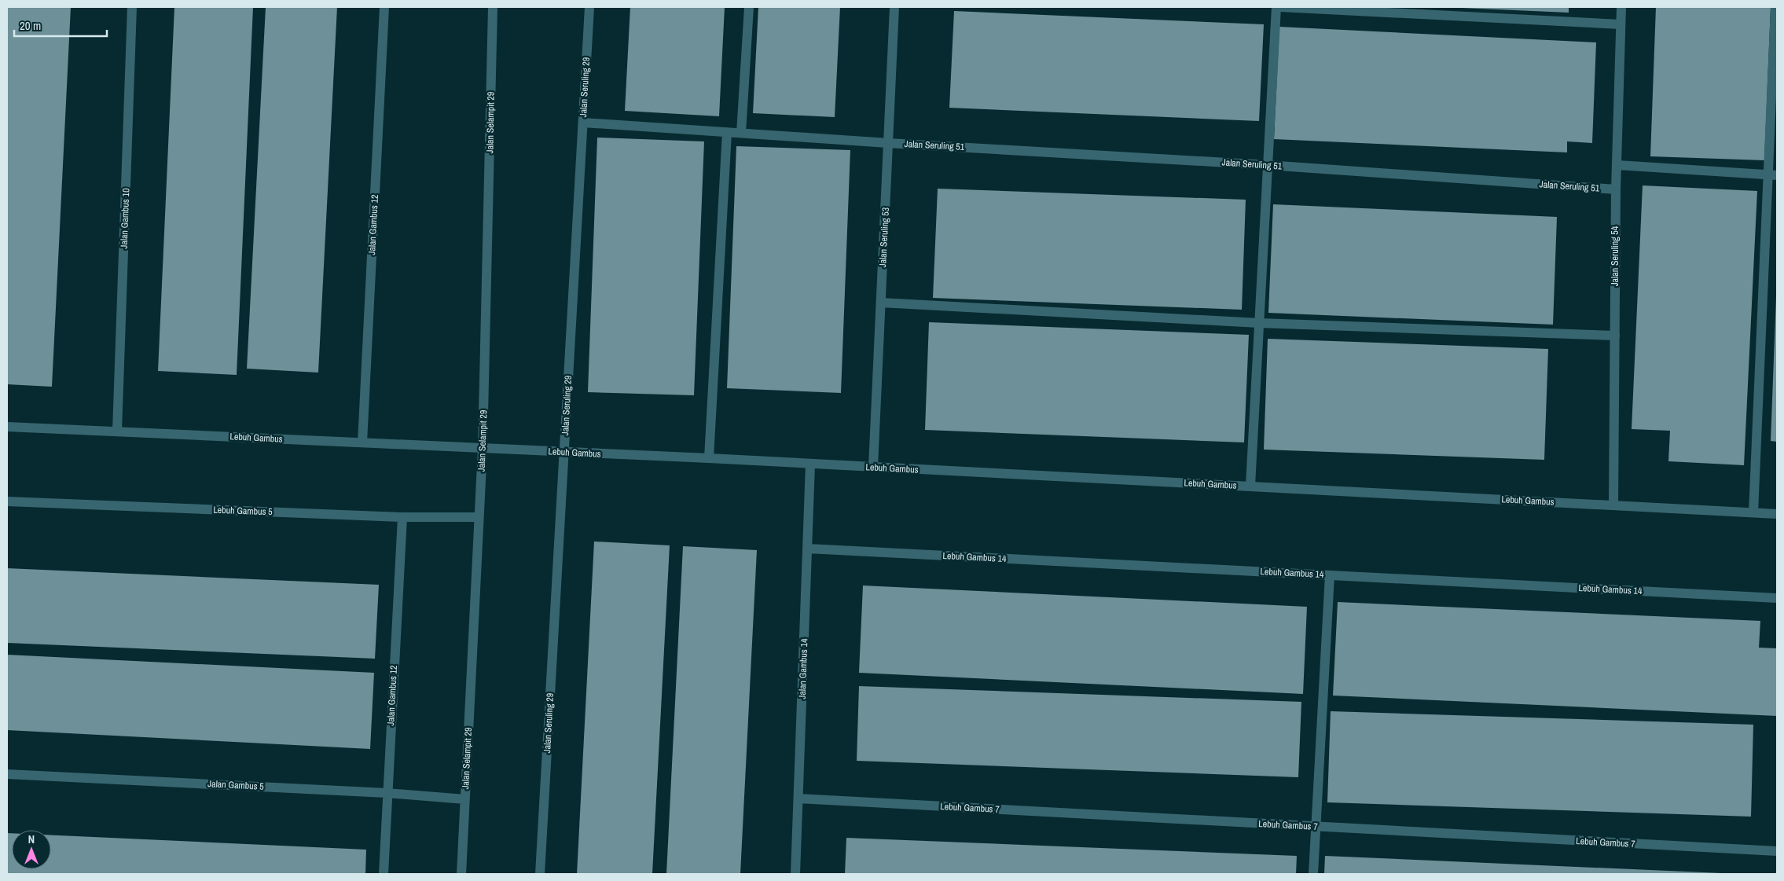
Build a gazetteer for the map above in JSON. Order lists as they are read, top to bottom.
{
  "streets": {
    "street": [
      "Jalan Seruling 29",
      "Jalan Selampit 29",
      "Jalan Seruling 51",
      "Jalan Gambus 10",
      "Jalan Gambus 12",
      "Jalan Seruling 53",
      "Jalan Seruling 54",
      "Lebuh Gambus",
      "Lebuh Gambus 5",
      "Lebuh Gambus 14",
      "Jalan Gambus 14",
      "Jalan Gambus 5",
      "Lebuh Gambus 7"
    ]
  },
  "crossings": [
    ["Jalan Seruling 29", "Jalan Seruling 51"],
    ["Jalan Seruling 29", "Lebuh Gambus"],
    ["Jalan Selampit 29", "Lebuh Gambus"],
    ["Jalan Selampit 29", "Lebuh Gambus 5"],
    ["Jalan Selampit 29", "Jalan Gambus 5"],
    ["Jalan Seruling 51", "Jalan Seruling 53"],
    ["Jalan Seruling 51", "Jalan Seruling 54"],
    ["Jalan Gambus 10", "Lebuh Gambus"],
    ["Jalan Gambus 12", "Lebuh Gambus"],
    ["Jalan Gambus 12", "Lebuh Gambus 5"],
    ["Jalan Gambus 12", "Jalan Gambus 5"],
    ["Jalan Seruling 53", "Lebuh Gambus"],
    ["Jalan Seruling 54", "Lebuh Gambus"],
    ["Lebuh Gambus", "Jalan Gambus 14"],
    ["Lebuh Gambus 14", "Jalan Gambus 14"],
    ["Jalan Gambus 14", "Lebuh Gambus 7"]
  ],
  "scale_bar": "20 m",
  "north": "top"
}
